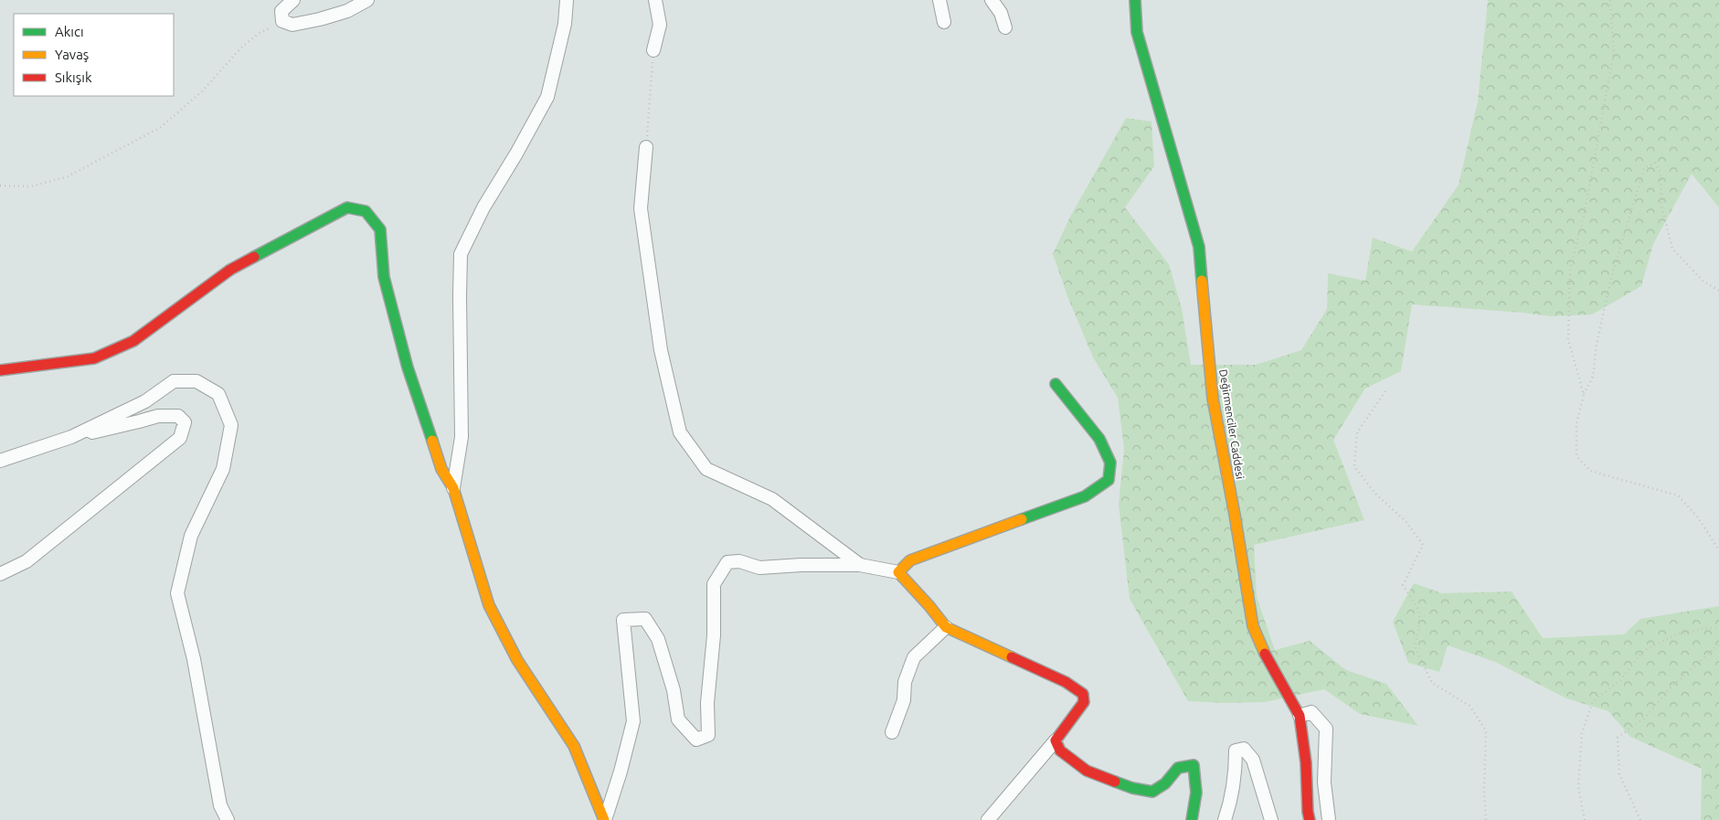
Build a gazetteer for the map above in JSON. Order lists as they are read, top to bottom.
{
  "streets": {
    "street": ["Değirmenciler Caddesi"]
  },
  "legend": ["Akıcı", "Yavaş", "Sıkışık"]
}
